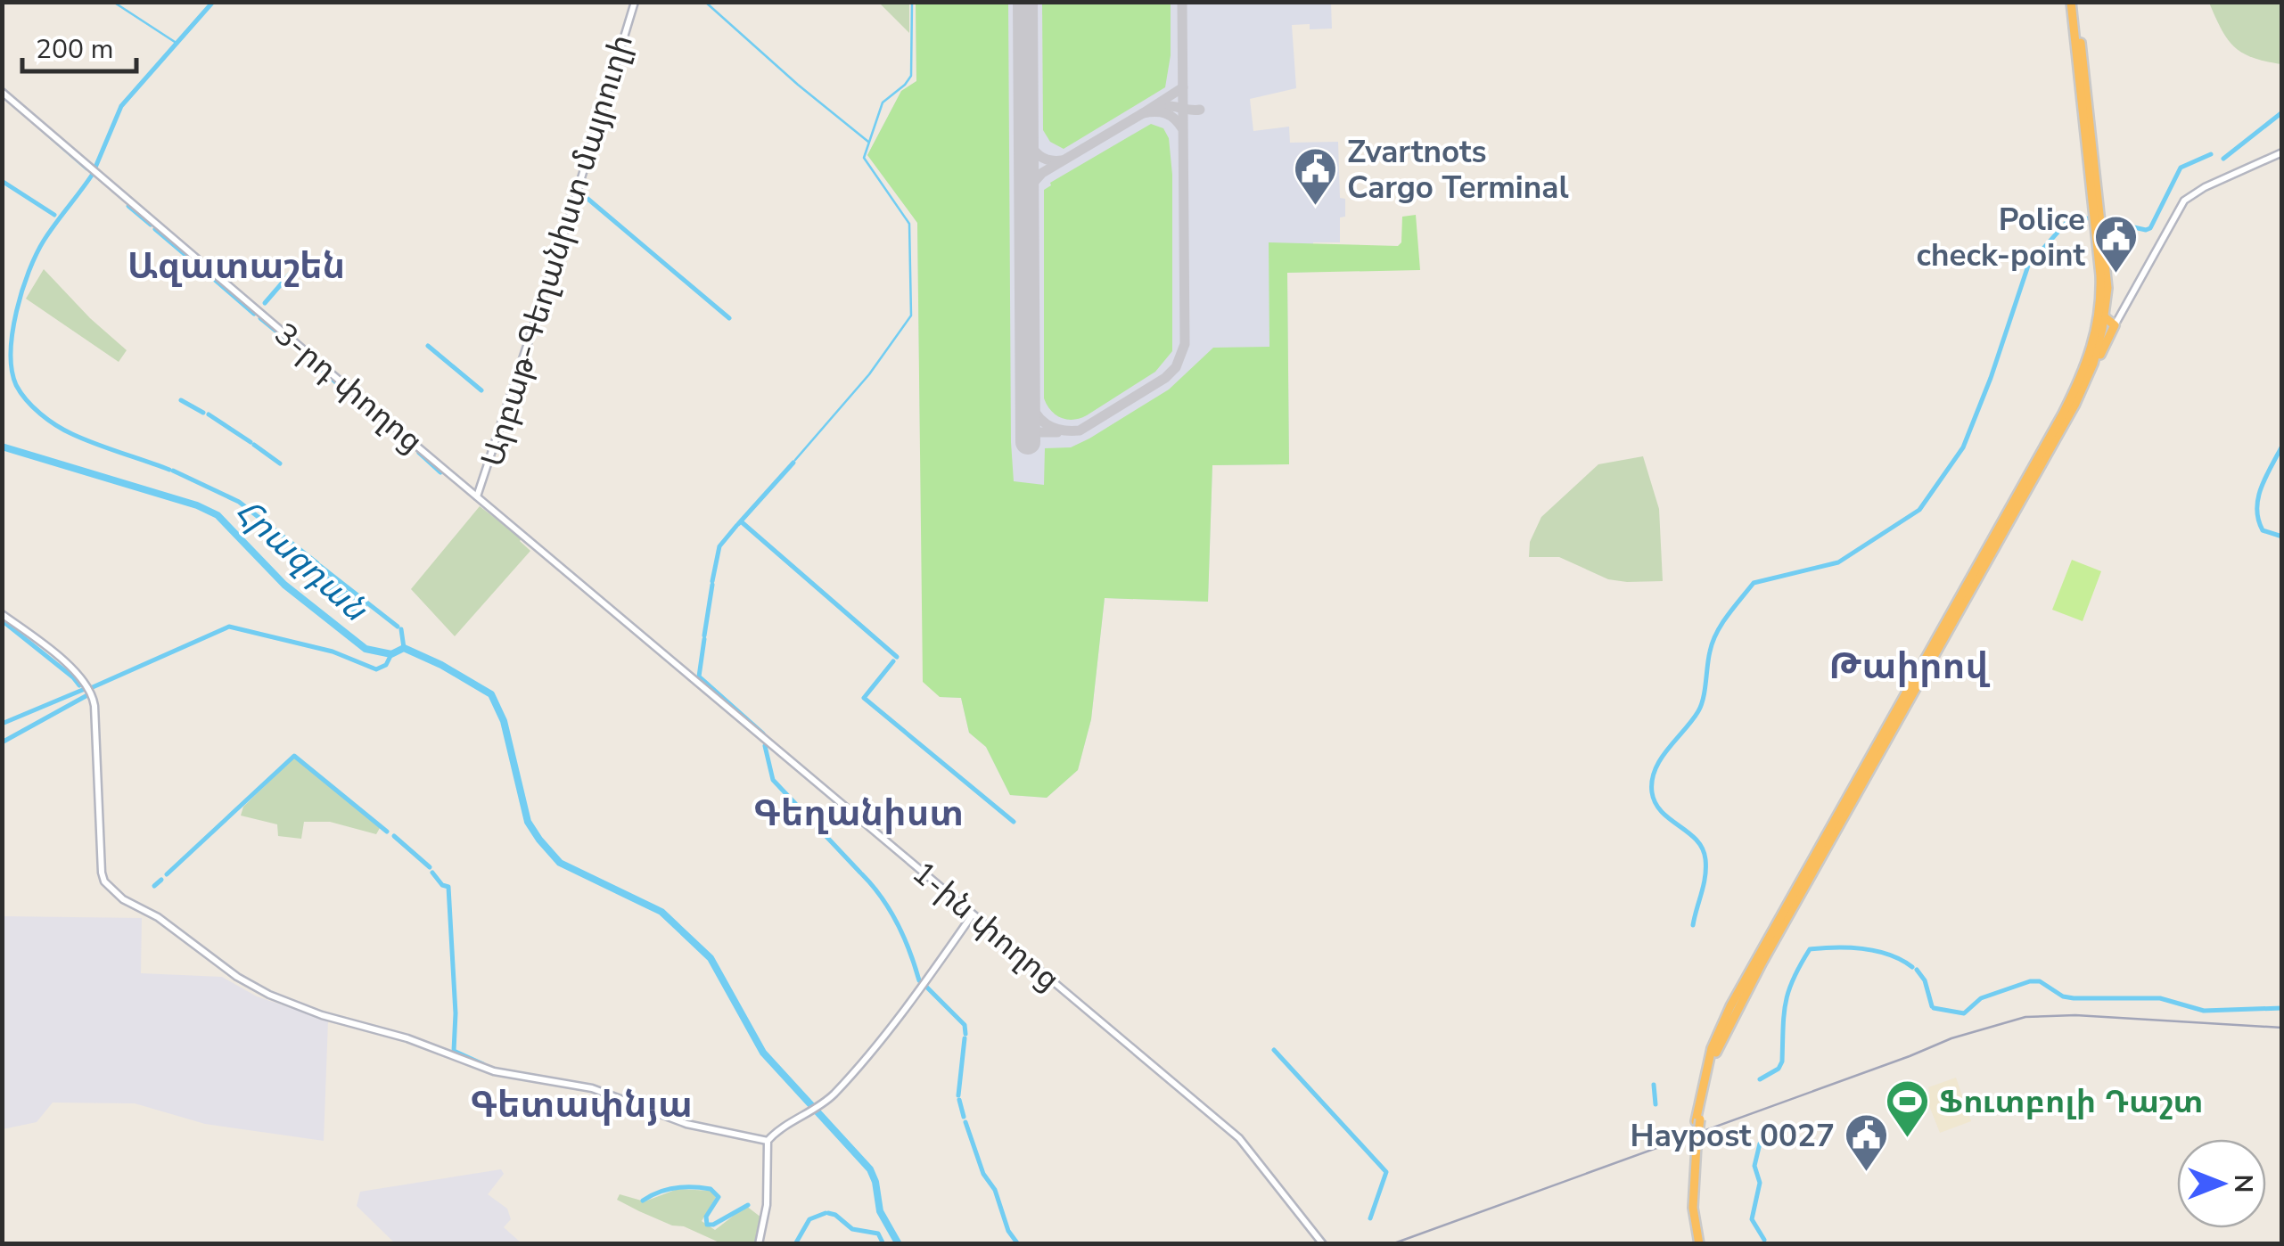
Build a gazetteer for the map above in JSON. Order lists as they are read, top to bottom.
{
  "streets": {
    "main road": ["Արբաթ-Գեղանիստ մայրուղի", "3-րդ փողոց", "1-ին փողոց"]
  },
  "crossings": [
    ["Արբաթ-Գեղանիստ մայրուղի", "3-րդ փողոց"],
    ["Արբաթ-Գեղանիստ մայրուղի", "1-ին փողոց"],
    ["3-րդ փողոց", "1-ին փողոց"]
  ],
  "districts": [
    "Ազատաշեն",
    "Թաիրով",
    "Գեղանիստ",
    "Գետափնյա"
  ],
  "water": ["Հրազդան"],
  "places": {
    "public building": ["Zvartnots Cargo Terminal", "Police check-point", "Haypost 0027"],
    "sports": ["Ֆուտբոլի Դաշտ"]
  },
  "scale_bar": "200 m",
  "north": "right"
}
